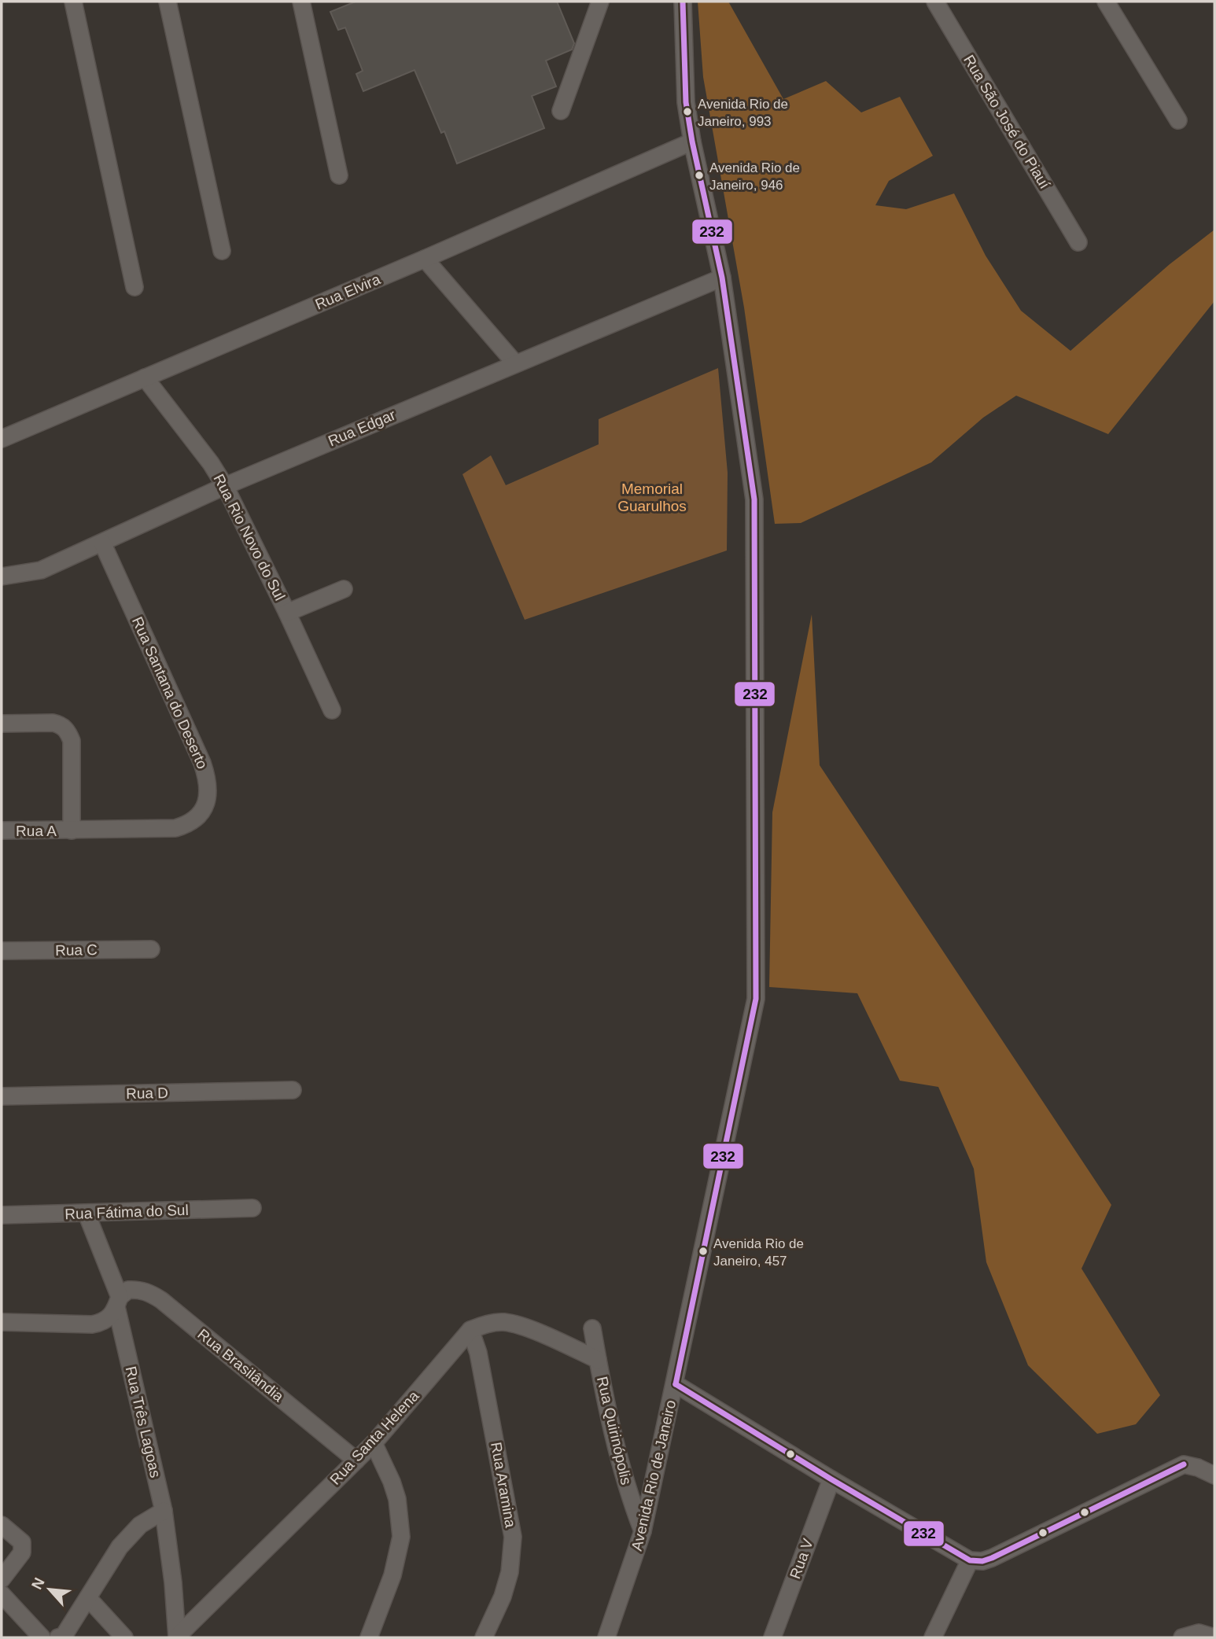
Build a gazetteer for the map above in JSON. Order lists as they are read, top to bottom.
{
  "streets": {
    "street": [
      "Rua São José do Piauí",
      "Rua Elvira",
      "Rua Edgar",
      "Rua Rio Novo do Sul",
      "Rua Santana do Deserto",
      "Rua A",
      "Rua C",
      "Rua D",
      "Rua Fátima do Sul",
      "Rua Brasilândia",
      "Rua Três Lagoas",
      "Rua Quirinópolis",
      "Rua Santa Helena",
      "Avenida Rio de Janeiro",
      "Rua Aramina",
      "Rua V"
    ]
  },
  "crossings": [
    ["Rua Elvira", "Rua Rio Novo do Sul"],
    ["Rua Elvira", "Avenida Rio de Janeiro"],
    ["Rua Edgar", "Rua Rio Novo do Sul"],
    ["Rua Edgar", "Rua Santana do Deserto"],
    ["Rua Edgar", "Avenida Rio de Janeiro"],
    ["Rua Santana do Deserto", "Rua A"],
    ["Rua Fátima do Sul", "Rua Três Lagoas"],
    ["Rua Brasilândia", "Rua Três Lagoas"],
    ["Rua Brasilândia", "Rua Santa Helena"],
    ["Rua Três Lagoas", "Rua Santa Helena"],
    ["Rua Quirinópolis", "Avenida Rio de Janeiro"],
    ["Rua Santa Helena", "Rua Aramina"]
  ],
  "parks": ["Memorial Guarulhos"],
  "places": ["Avenida Rio de Janeiro, 993", "Avenida Rio de Janeiro, 946", "Avenida Rio de Janeiro, 457"],
  "lines": ["transit line 232"],
  "north": "top left"
}
